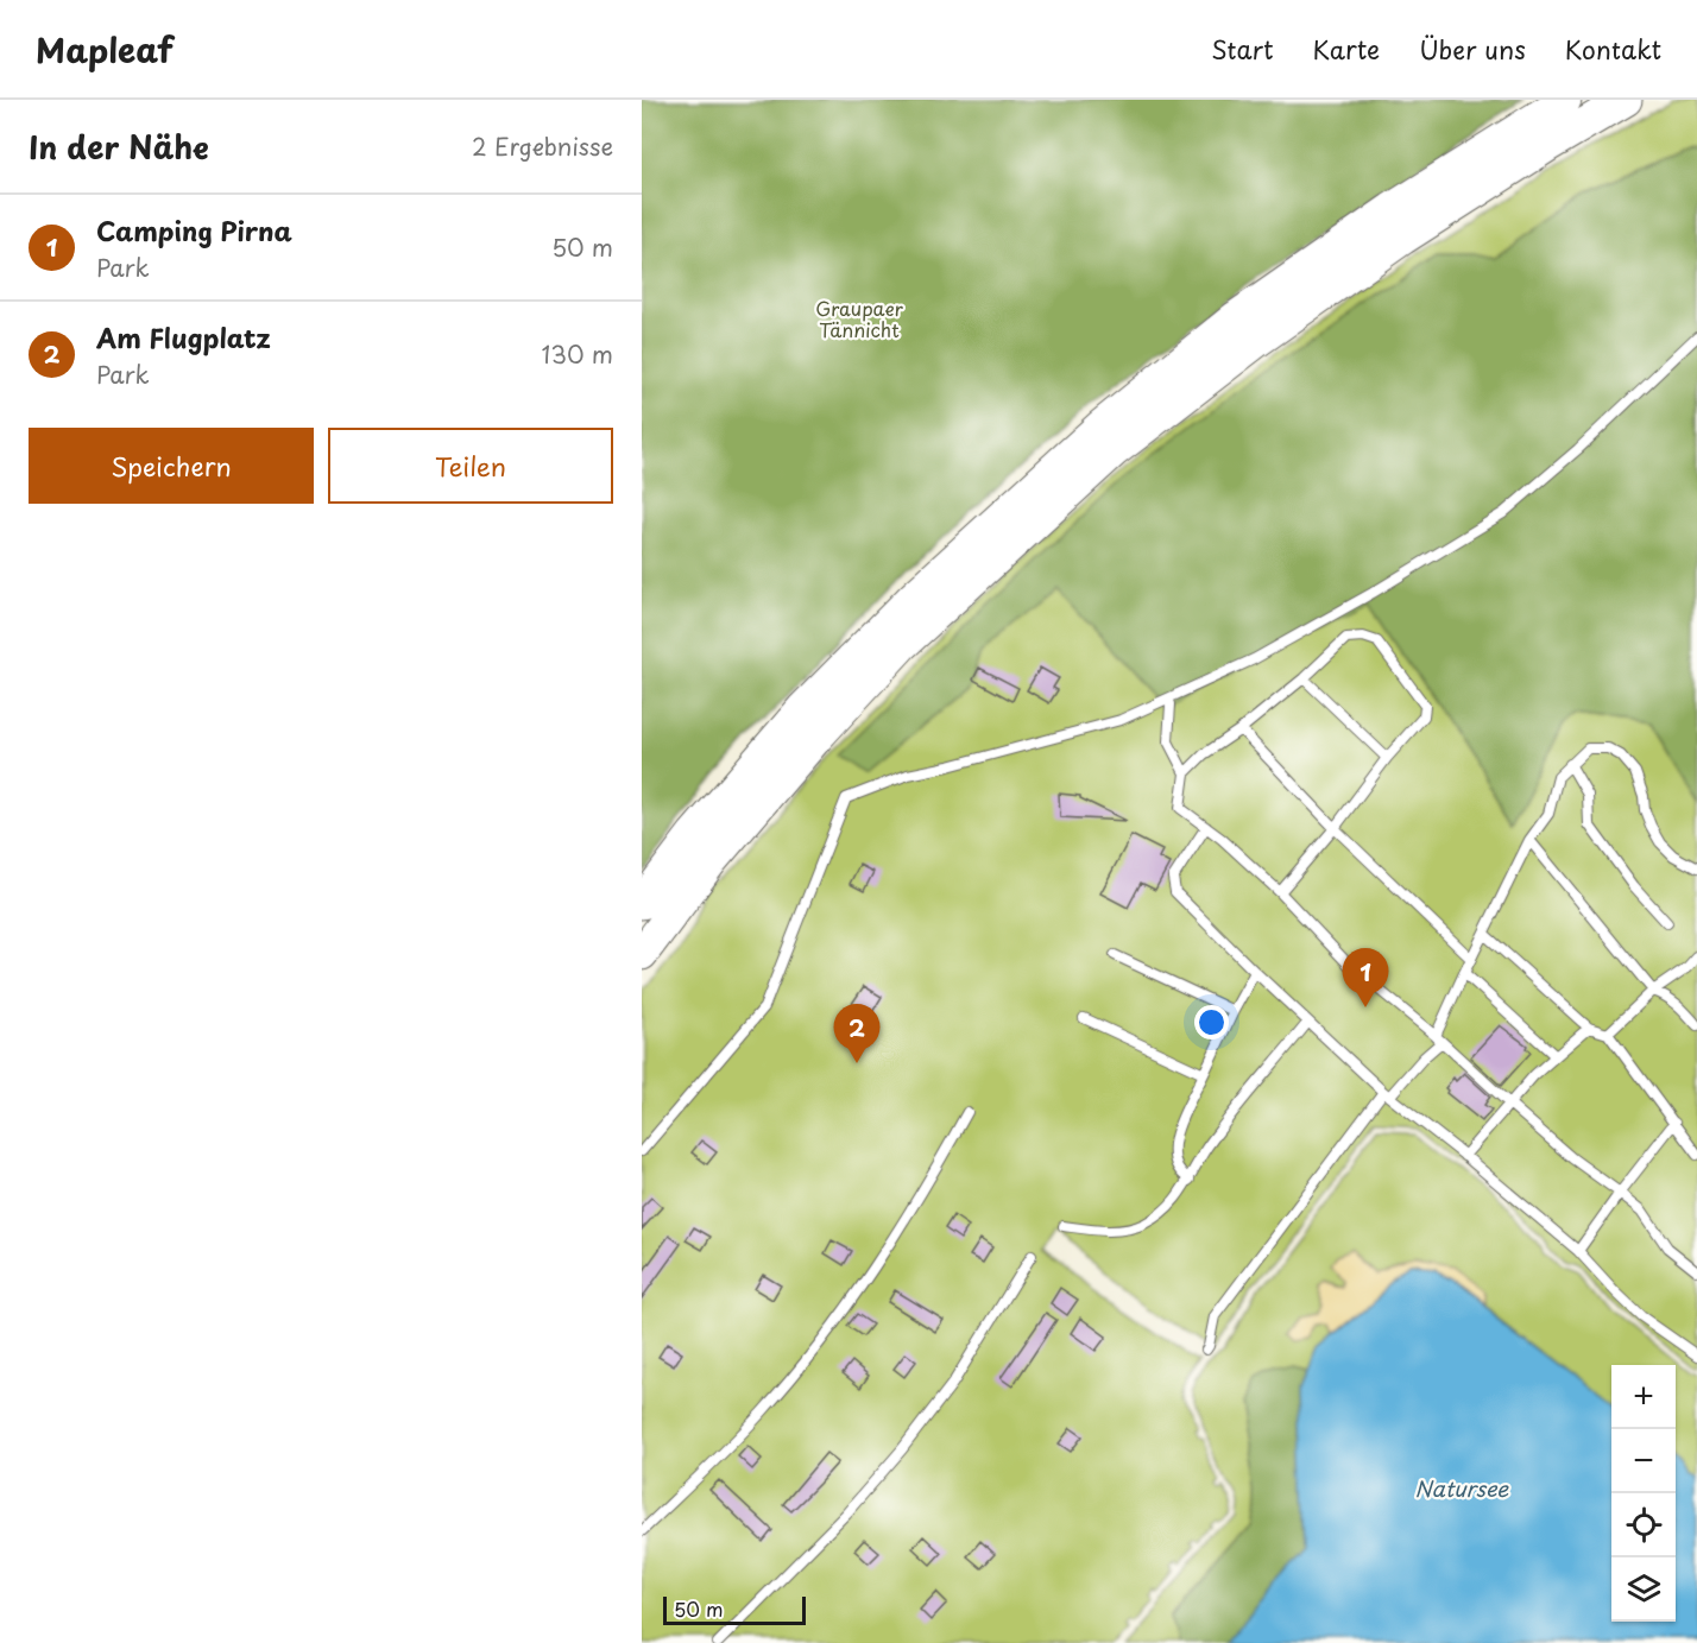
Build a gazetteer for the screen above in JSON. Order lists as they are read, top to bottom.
{
  "water": ["Natursee"],
  "parks": ["Graupaer Tännicht"],
  "scale_bar": "50 m",
  "page": {
    "header": "Mapleaf",
    "nav": [
      "Start",
      "Karte",
      "Über uns",
      "Kontakt"
    ],
    "heading": ["In der Nähe", "2 Ergebnisse"],
    "list": [
      {
        "mark": "1",
        "name": "Camping Pirna",
        "note": "Park",
        "value": "50 m"
      },
      {
        "mark": "2",
        "name": "Am Flugplatz",
        "note": "Park",
        "value": "130 m"
      }
    ],
    "buttons": ["Speichern", "Teilen"],
    "pins": ["1", "2"],
    "map_buttons": ["+", "−"],
    "scale": "50 m"
  }
}
